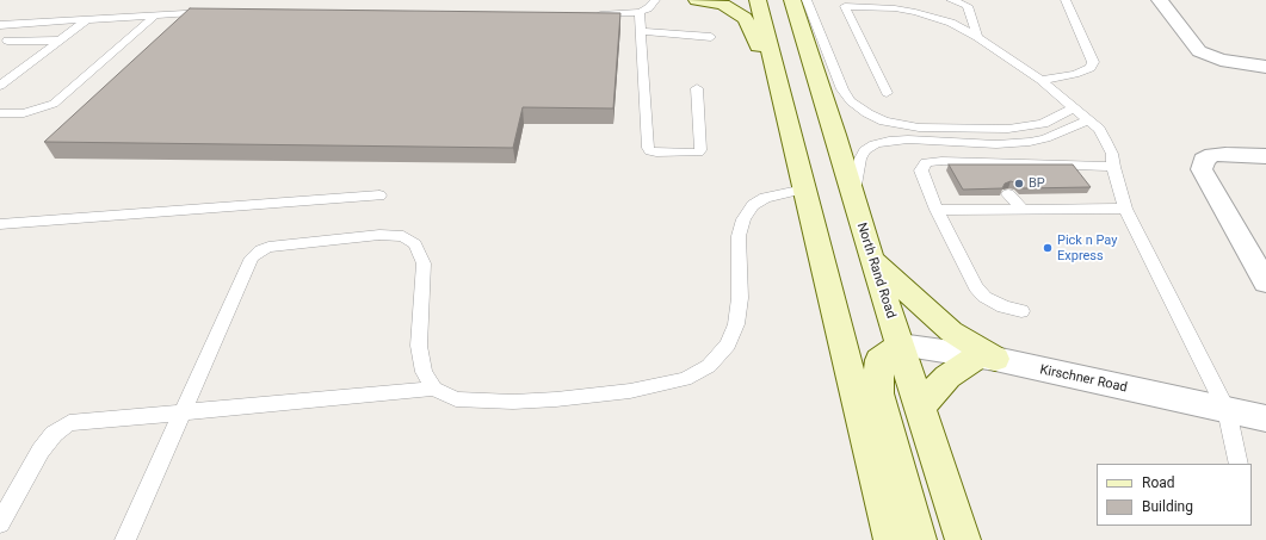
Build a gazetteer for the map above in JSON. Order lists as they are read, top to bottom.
{
  "streets": {
    "main road": ["North Rand Road"],
    "street": ["Kirschner Road"]
  },
  "crossings": [
    ["North Rand Road", "Kirschner Road"]
  ],
  "places": ["BP", "Pick n Pay Express"],
  "legend": ["Road", "Building"]
}
